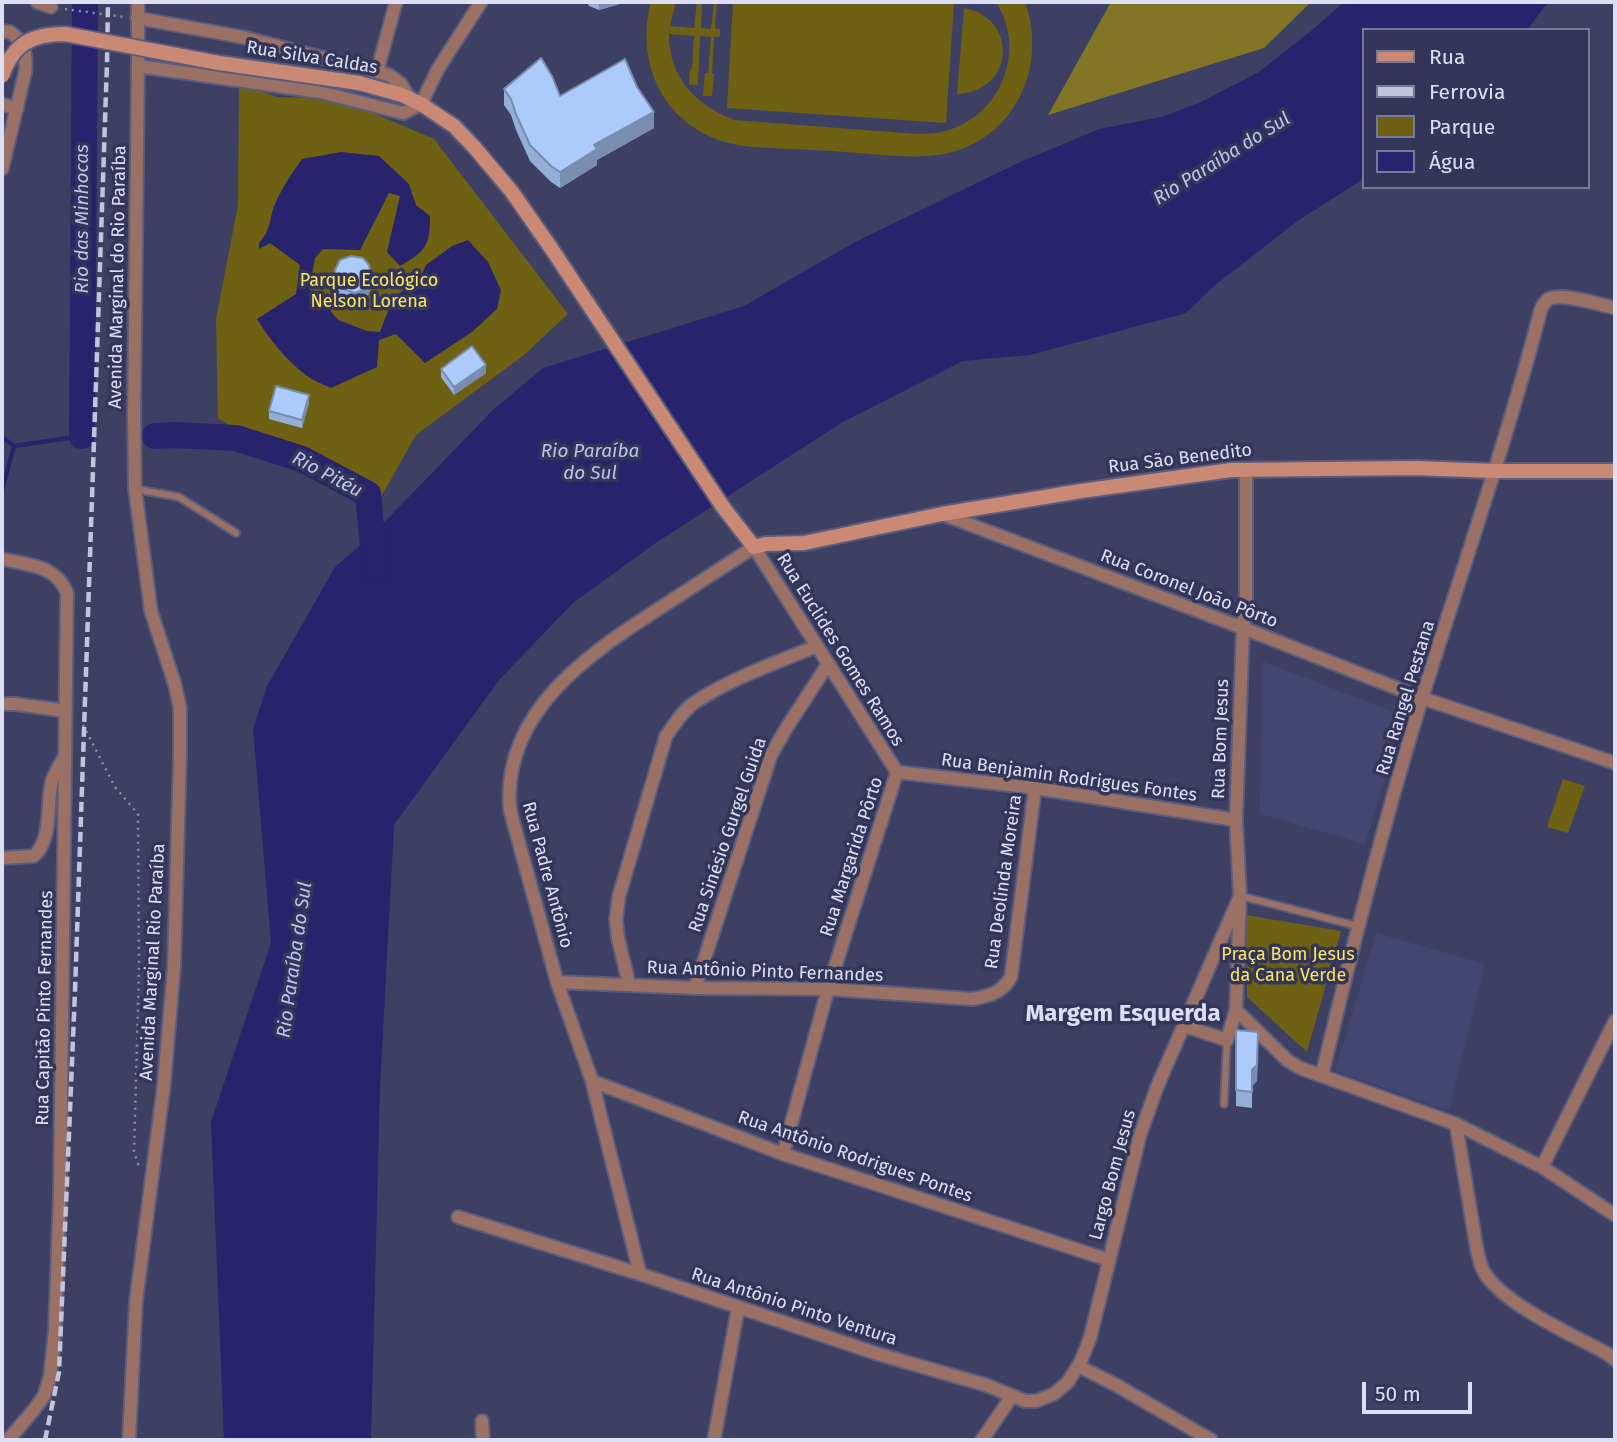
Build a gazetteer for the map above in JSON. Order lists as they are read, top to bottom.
{
  "streets": {
    "main road": ["Rua Silva Caldas", "Rua São Benedito"],
    "street": [
      "Avenida Marginal do Rio Paraíba",
      "Rua Coronel João Pôrto",
      "Rua Euclides Gomes Ramos",
      "Rua Rangel Pestana",
      "Rua Bom Jesus",
      "Rua Benjamin Rodrigues Fontes",
      "Rua Sinésio Gurgel Guida",
      "Rua Margarida Pôrto",
      "Rua Padre Antônio",
      "Rua Deolinda Moreira",
      "Avenida Marginal Rio Paraíba",
      "Rua Antônio Pinto Fernandes",
      "Rua Capitão Pinto Fernandes",
      "Rua Antônio Rodrigues Pontes",
      "Largo Bom Jesus",
      "Rua Antônio Pinto Ventura"
    ]
  },
  "crossings": [
    ["Rua Silva Caldas", "Rua São Benedito"],
    ["Rua Silva Caldas", "Rua Euclides Gomes Ramos"],
    ["Rua Silva Caldas", "Rua Padre Antônio"],
    ["Avenida Marginal do Rio Paraíba", "Avenida Marginal Rio Paraíba"],
    ["Rua São Benedito", "Rua Coronel João Pôrto"],
    ["Rua São Benedito", "Rua Euclides Gomes Ramos"],
    ["Rua São Benedito", "Rua Rangel Pestana"],
    ["Rua São Benedito", "Rua Bom Jesus"],
    ["Rua São Benedito", "Rua Padre Antônio"],
    ["Rua Coronel João Pôrto", "Rua Rangel Pestana"],
    ["Rua Coronel João Pôrto", "Rua Bom Jesus"],
    ["Rua Euclides Gomes Ramos", "Rua Benjamin Rodrigues Fontes"],
    ["Rua Euclides Gomes Ramos", "Rua Sinésio Gurgel Guida"],
    ["Rua Euclides Gomes Ramos", "Rua Margarida Pôrto"],
    ["Rua Euclides Gomes Ramos", "Rua Padre Antônio"],
    ["Rua Bom Jesus", "Rua Benjamin Rodrigues Fontes"],
    ["Rua Bom Jesus", "Largo Bom Jesus"],
    ["Rua Benjamin Rodrigues Fontes", "Rua Margarida Pôrto"],
    ["Rua Benjamin Rodrigues Fontes", "Rua Deolinda Moreira"],
    ["Rua Sinésio Gurgel Guida", "Rua Antônio Pinto Fernandes"],
    ["Rua Margarida Pôrto", "Rua Antônio Pinto Fernandes"],
    ["Rua Margarida Pôrto", "Rua Antônio Rodrigues Pontes"],
    ["Rua Padre Antônio", "Rua Antônio Pinto Fernandes"],
    ["Rua Padre Antônio", "Rua Antônio Rodrigues Pontes"],
    ["Rua Padre Antônio", "Rua Antônio Pinto Ventura"],
    ["Rua Deolinda Moreira", "Rua Antônio Pinto Fernandes"],
    ["Rua Antônio Rodrigues Pontes", "Largo Bom Jesus"],
    ["Largo Bom Jesus", "Rua Antônio Pinto Ventura"]
  ],
  "districts": ["Margem Esquerda"],
  "water": ["Rio Paraíba do Sul", "Rio das Minhocas", "Rio Pitéu"],
  "parks": ["Parque Ecológico Nelson Lorena", "Praça Bom Jesus da Cana Verde"],
  "legend": [
    "Rua",
    "Ferrovia",
    "Parque",
    "Água"
  ],
  "scale_bar": "50 m"
}
